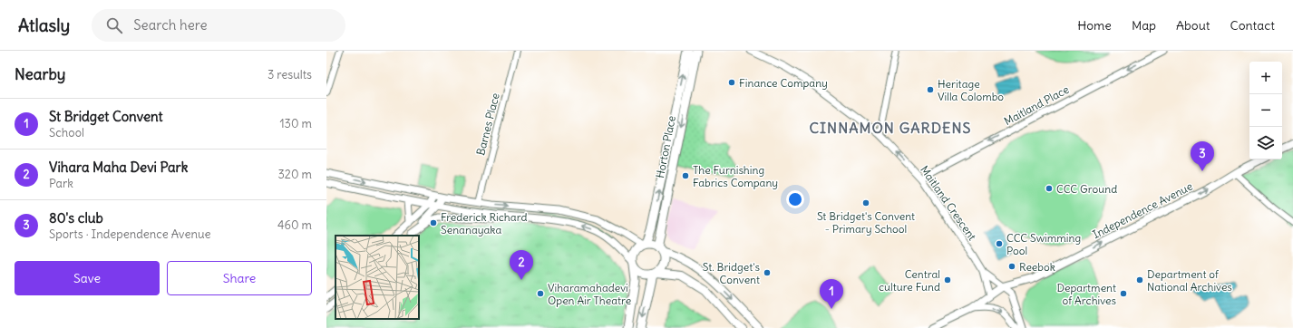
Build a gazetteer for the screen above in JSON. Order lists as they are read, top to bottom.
{
  "streets": {
    "highway": ["Horton Place"],
    "main road": ["Maitland Place", "Maitland Crescent", "Independence Avenue"],
    "street": ["Barnes Place"]
  },
  "crossings": [
    ["Maitland Place", "Maitland Crescent"],
    ["Maitland Crescent", "Independence Avenue"]
  ],
  "one_way": ["Maitland Place", "Independence Avenue"],
  "districts": ["CINNAMON GARDENS"],
  "places": [
    "Finance Company",
    "Heritage Villa Colombo",
    "The Furnishing Fabrics Company",
    "CCC Ground",
    "St Bridget's Convent - Primary School",
    "Frederick Richard Senanayaka",
    "CCC Swimming Pool",
    "Reebok",
    "St. Bridget's Convent",
    "Central culture Fund",
    "Department of National Archives",
    "Viharamahadevi Open Air Theatre",
    "Department of Archives"
  ],
  "page": {
    "header": "Atlasly",
    "search": "Search here",
    "nav": [
      "Home",
      "Map",
      "About",
      "Contact"
    ],
    "heading": ["Nearby", "3 results"],
    "map_buttons": ["+", "−"],
    "list": [
      {
        "mark": "1",
        "name": "St Bridget Convent",
        "note": "School",
        "value": "130 m"
      },
      {
        "mark": "2",
        "name": "Vihara Maha Devi Park",
        "note": "Park",
        "value": "320 m"
      },
      {
        "mark": "3",
        "name": "80's club",
        "note": "Sports · Independence Avenue",
        "value": "460 m"
      }
    ],
    "pins": ["3", "2", "1"],
    "buttons": ["Save", "Share"]
  }
}
